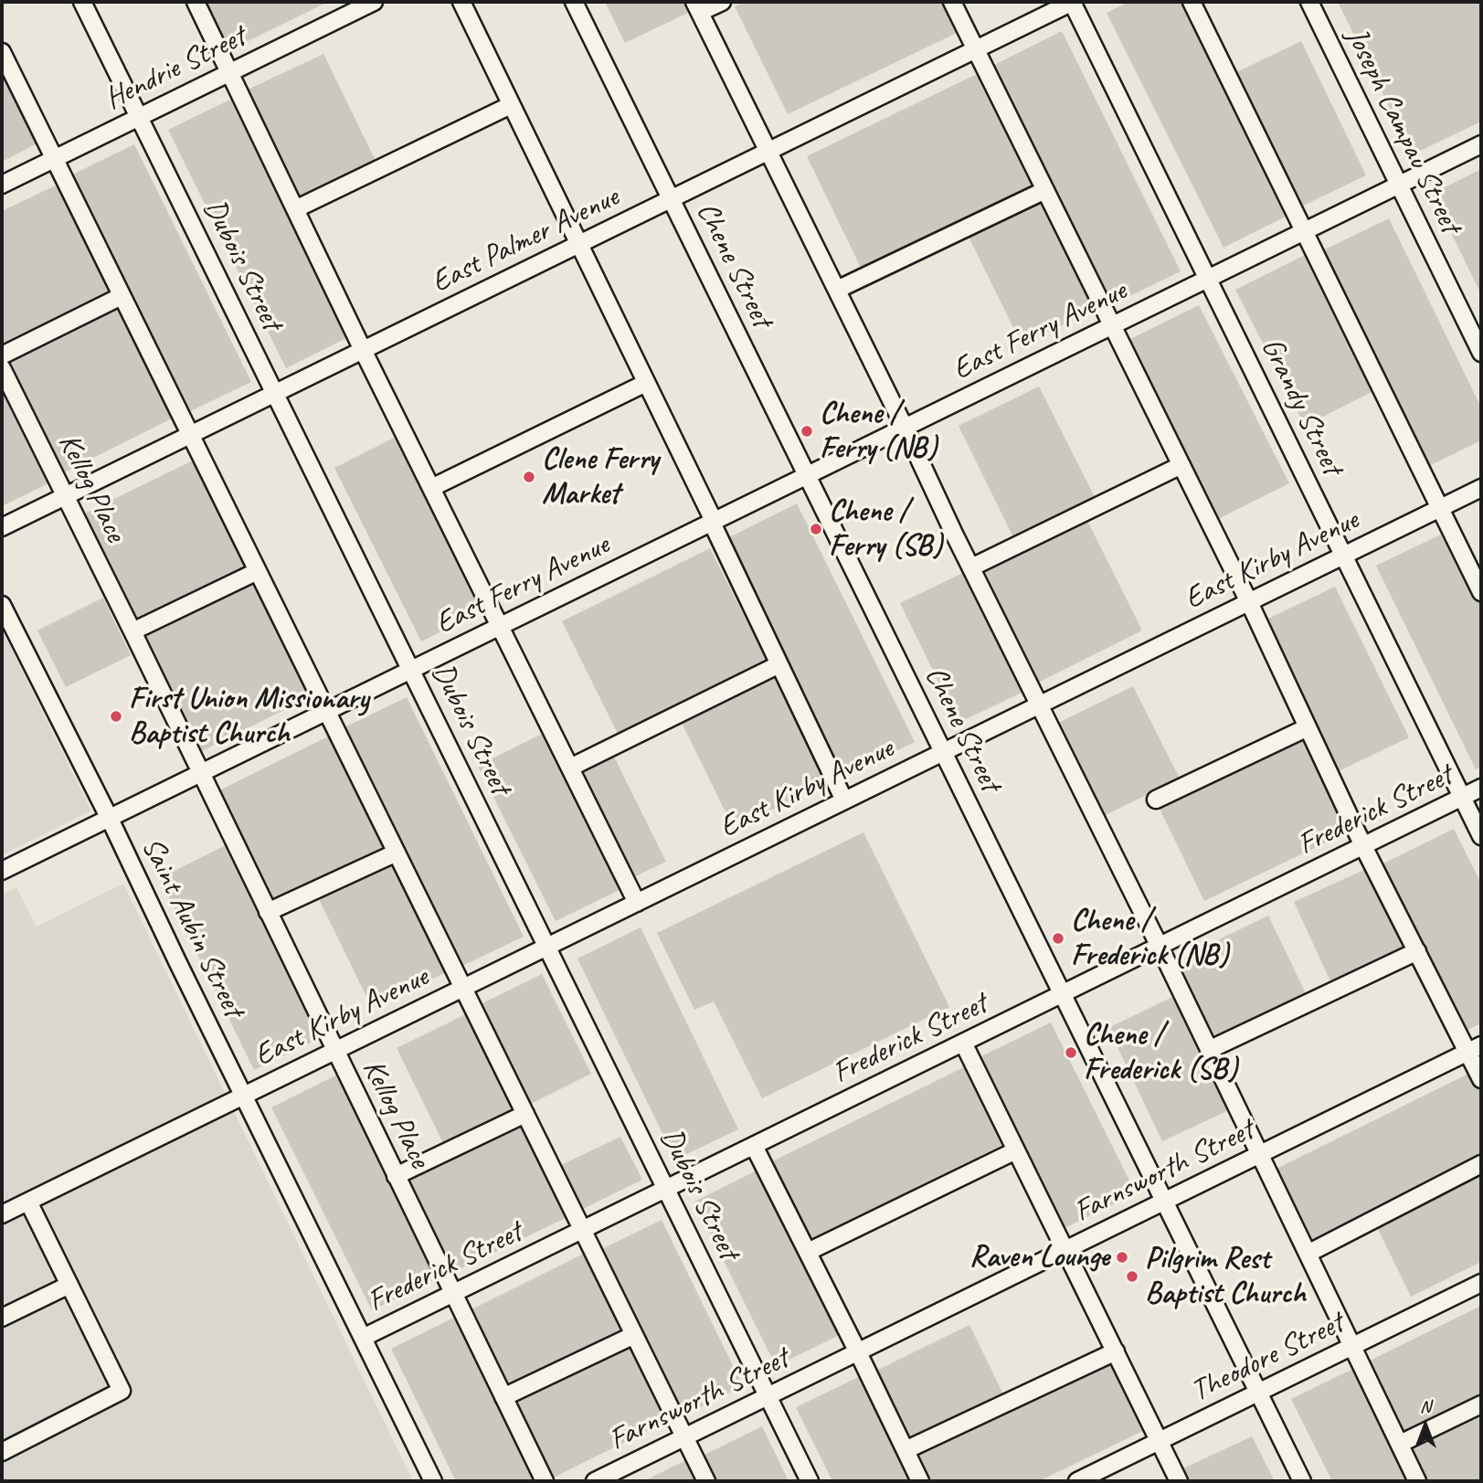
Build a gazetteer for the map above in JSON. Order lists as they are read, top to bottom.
{
  "streets": {
    "street": [
      "Hendrie Street",
      "Joseph Campau Street",
      "East Palmer Avenue",
      "Dubois Street",
      "Chene Street",
      "East Ferry Avenue",
      "Grandy Street",
      "Kellog Place",
      "East Kirby Avenue",
      "Frederick Street",
      "Saint Aubin Street",
      "Farnsworth Street",
      "Theodore Street"
    ]
  },
  "crossings": [
    ["Hendrie Street", "Dubois Street"],
    ["Joseph Campau Street", "East Ferry Avenue"],
    ["East Palmer Avenue", "Dubois Street"],
    ["East Palmer Avenue", "Chene Street"],
    ["East Palmer Avenue", "Grandy Street"],
    ["East Palmer Avenue", "Kellog Place"],
    ["Dubois Street", "East Ferry Avenue"],
    ["Dubois Street", "East Kirby Avenue"],
    ["Dubois Street", "Frederick Street"],
    ["Dubois Street", "Farnsworth Street"],
    ["Chene Street", "East Ferry Avenue"],
    ["Chene Street", "East Kirby Avenue"],
    ["Chene Street", "Frederick Street"],
    ["Chene Street", "Farnsworth Street"],
    ["Chene Street", "Theodore Street"],
    ["East Ferry Avenue", "Grandy Street"],
    ["East Ferry Avenue", "Kellog Place"],
    ["East Ferry Avenue", "Saint Aubin Street"],
    ["Grandy Street", "East Kirby Avenue"],
    ["Grandy Street", "Frederick Street"],
    ["Kellog Place", "East Kirby Avenue"],
    ["Kellog Place", "Frederick Street"],
    ["East Kirby Avenue", "Saint Aubin Street"],
    ["Frederick Street", "Saint Aubin Street"]
  ],
  "places": [
    "Chene / Ferry (NB)",
    "Clene Ferry Market",
    "Chene / Ferry (SB)",
    "First Union Missionary Baptist Church",
    "Chene / Frederick (NB)",
    "Chene / Frederick (SB)",
    "Raven Lounge",
    "Pilgrim Rest Baptist Church"
  ],
  "north": "top"
}
